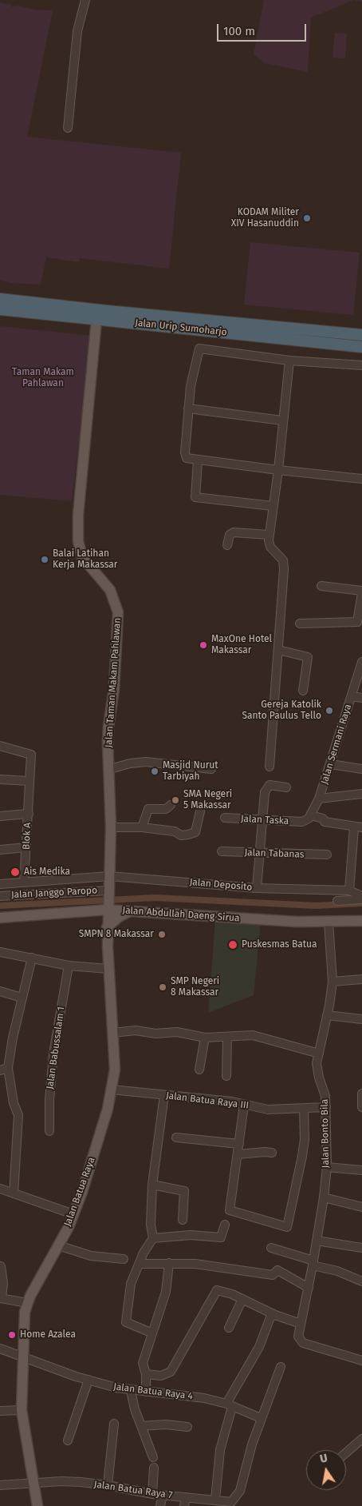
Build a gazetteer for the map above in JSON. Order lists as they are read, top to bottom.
{
  "streets": {
    "highway": ["Jalan Urip Sumoharjo"],
    "main road": ["Jalan Taman Makam Pahlawan", "Jalan Abdullah Daeng Sirua", "Jalan Batua Raya"],
    "street": [
      "Jalan Sermani Raya",
      "Jalan Taska",
      "Blok A",
      "Jalan Tabanas",
      "Jalan Deposito",
      "Jalan Janggo Paropo",
      "Jalan Babussalam 1",
      "Jalan Batua Raya III",
      "Jalan Bonto Bila",
      "Jalan Batua Raya 4",
      "Jalan Batua Raya 7"
    ]
  },
  "crossings": [
    ["Jalan Urip Sumoharjo", "Jalan Taman Makam Pahlawan"],
    ["Jalan Taman Makam Pahlawan", "Jalan Deposito"],
    ["Jalan Taman Makam Pahlawan", "Jalan Janggo Paropo"],
    ["Jalan Taman Makam Pahlawan", "Jalan Batua Raya"],
    ["Jalan Sermani Raya", "Jalan Taska"],
    ["Blok A", "Jalan Deposito"],
    ["Jalan Janggo Paropo", "Jalan Batua Raya"],
    ["Jalan Abdullah Daeng Sirua", "Jalan Bonto Bila"],
    ["Jalan Abdullah Daeng Sirua", "Jalan Batua Raya"],
    ["Jalan Batua Raya III", "Jalan Bonto Bila"],
    ["Jalan Batua Raya III", "Jalan Batua Raya"],
    ["Jalan Batua Raya", "Jalan Batua Raya 4"],
    ["Jalan Batua Raya", "Jalan Batua Raya 7"],
    ["Jalan Batua Raya 4", "Jalan Batua Raya 7"]
  ],
  "parks": ["Taman Makam Pahlawan"],
  "places": [
    "KODAM Militer XIV Hasanuddin",
    "Balai Latihan Kerja Makassar",
    "MaxOne Hotel Makassar",
    "Gereja Katolik Santo Paulus Tello",
    "Masjid Nurut Tarbiyah",
    "SMA Negeri 5 Makassar",
    "Ais Medika",
    "SMPN 8 Makassar",
    "Puskesmas Batua",
    "SMP Negeri 8 Makassar",
    "Home Azalea"
  ],
  "scale_bar": "100 m",
  "north": "top"
}
